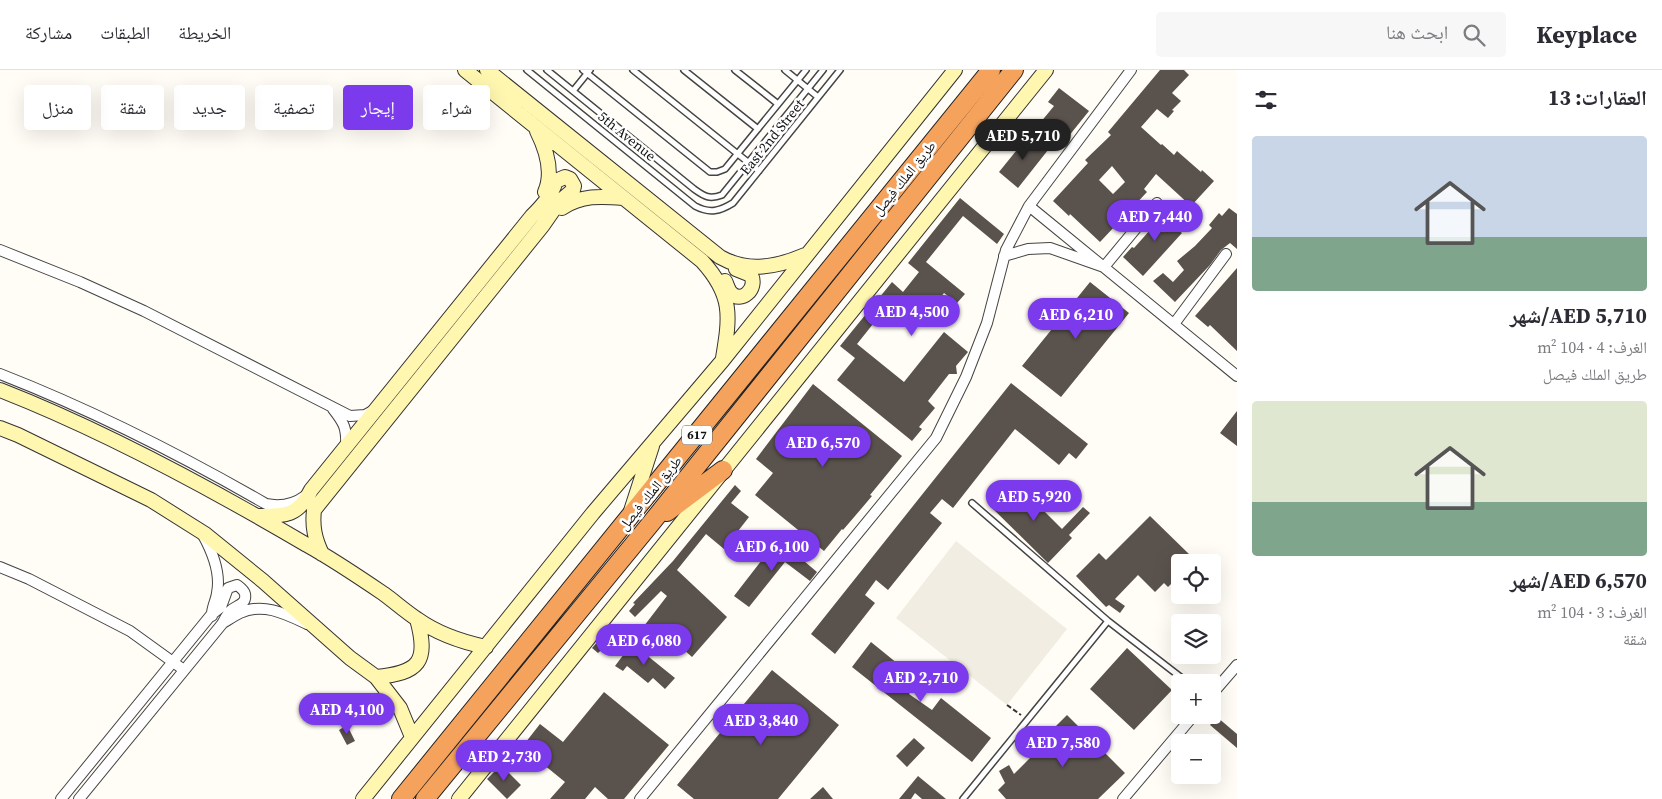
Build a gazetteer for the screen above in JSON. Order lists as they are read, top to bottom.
{
  "streets": {
    "highway": ["طريق الملك فيصل", "617"],
    "lane": ["5th Avenue", "East 2nd Street"]
  },
  "crossings": [
    ["5th Avenue", "East 2nd Street"]
  ],
  "page": {
    "header": "Keyplace",
    "search": "ابحث هنا",
    "nav": ["الخريطة", "الطبقات", "مشاركة"],
    "heading": "العقارات: 13",
    "chip": [
      "شراء",
      "إيجار",
      "تصفية",
      "جديد",
      "شقة",
      "منزل"
    ],
    "price": [
      "AED 5,710",
      "AED 7,440",
      "AED 4,500",
      "AED 6,210",
      "AED 6,570",
      "AED 5,920",
      "AED 6,100",
      "AED 6,080",
      "AED 2,710",
      "AED 4,100",
      "AED 3,840",
      "AED 7,580",
      "AED 2,730"
    ],
    "list": [
      {
        "name": "AED 5,710/شهر",
        "note": "الغرف: 4 · 104 m² · طريق الملك فيصل"
      },
      {
        "name": "AED 6,570/شهر",
        "note": "الغرف: 3 · 104 m² · شقة"
      }
    ],
    "map_buttons": ["+", "−"]
  }
}
